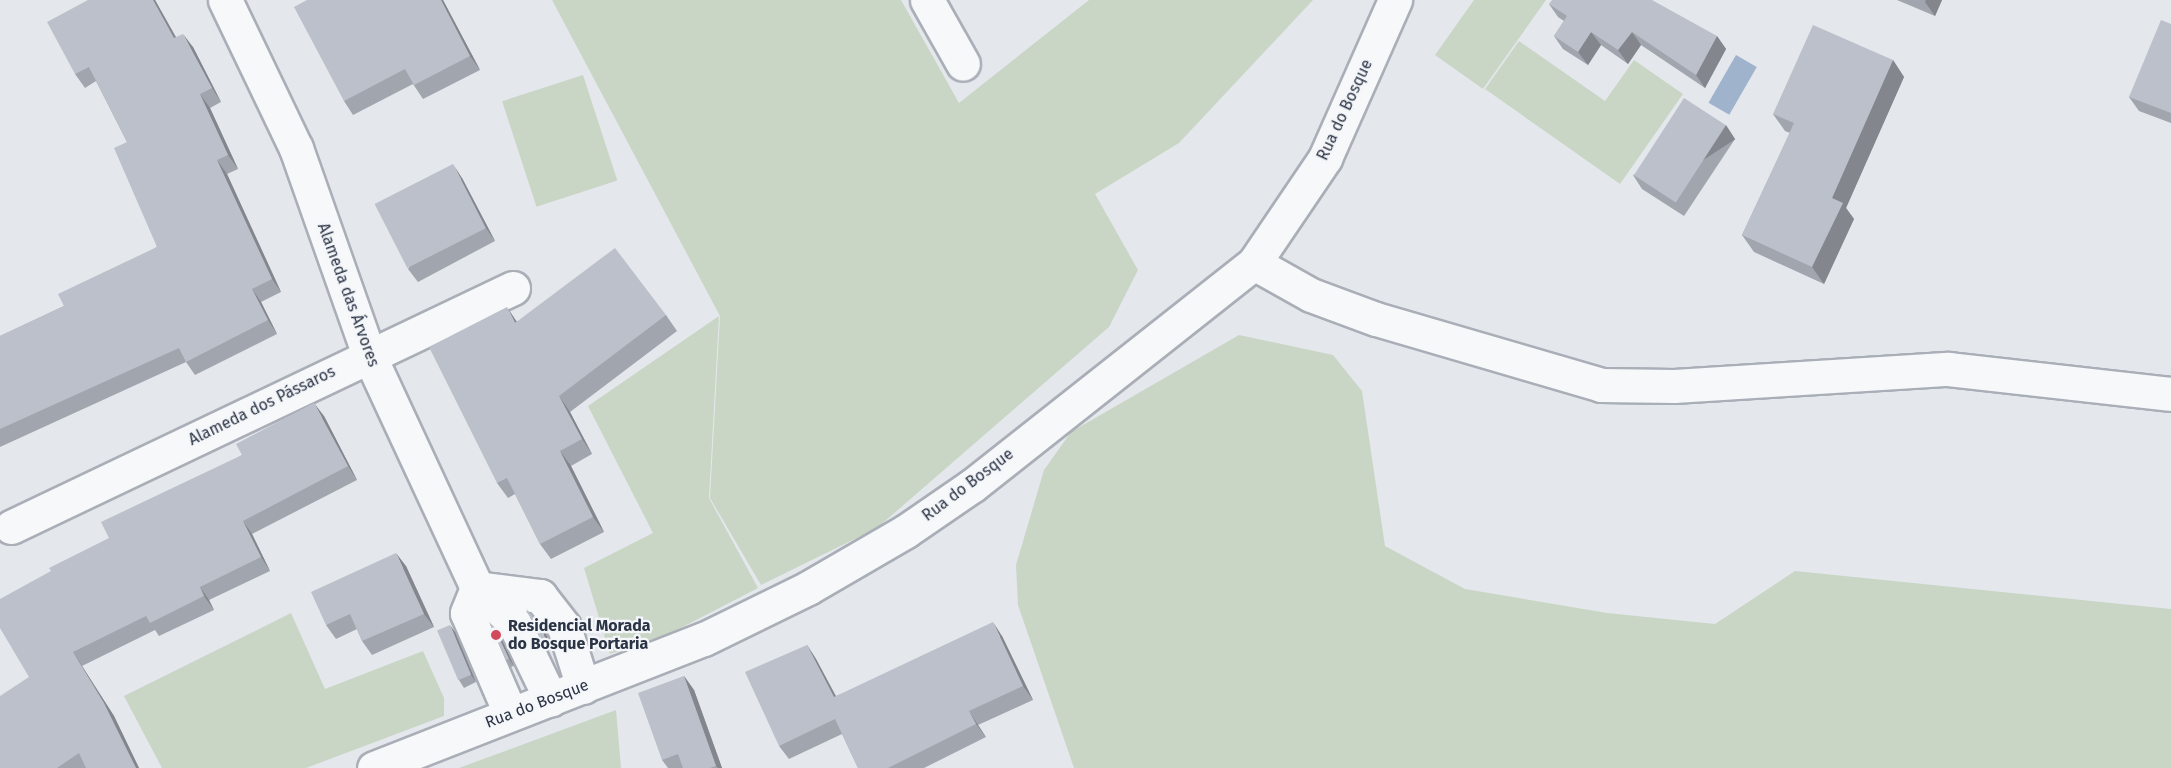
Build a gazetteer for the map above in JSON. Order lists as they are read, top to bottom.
{
  "streets": {
    "street": ["Rua do Bosque", "Alameda das Árvores", "Alameda dos Pássaros"]
  },
  "crossings": [
    ["Rua do Bosque", "Alameda das Árvores"],
    ["Alameda das Árvores", "Alameda dos Pássaros"]
  ],
  "places": ["Residencial Morada do Bosque Portaria"]
}
